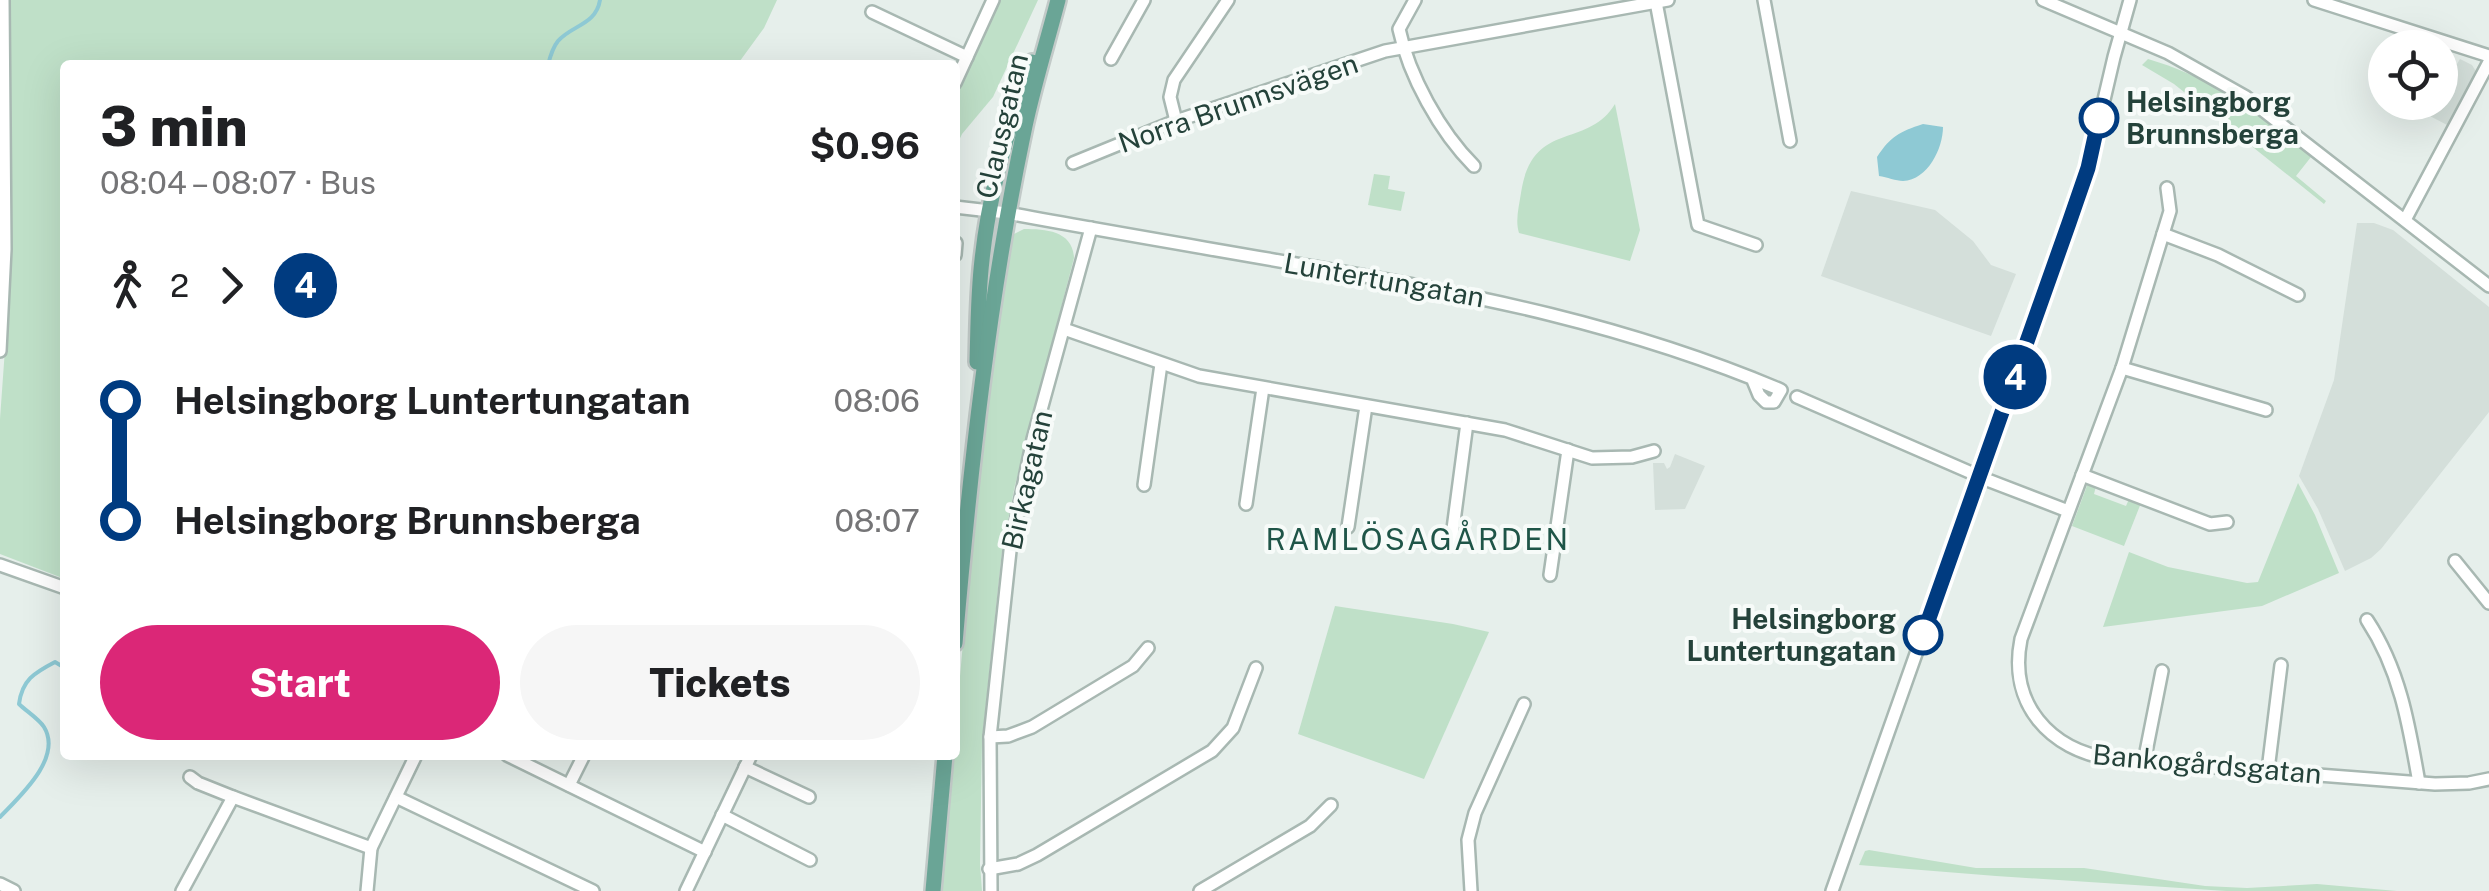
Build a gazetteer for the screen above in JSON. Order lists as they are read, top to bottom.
{
  "streets": {
    "main road": ["Clausgatan"],
    "street": [
      "Norra Brunnsvägen",
      "Luntertungatan",
      "Birkagatan",
      "Bankogårdsgatan"
    ]
  },
  "crossings": [
    ["Clausgatan", "Luntertungatan"],
    ["Luntertungatan", "Birkagatan"]
  ],
  "districts": ["RAMLÖSAGÅRDEN"],
  "places": ["Helsingborg Brunnsberga", "Helsingborg Luntertungatan"],
  "lines": ["bus line 4"],
  "page": {
    "on_map": "4",
    "heading": ["3 min", "08:04 – 08:07 · Bus", "$0.96"],
    "legs": ["2", "4"],
    "list": [
      {
        "name": "Helsingborg Luntertungatan",
        "value": "08:06"
      },
      {
        "name": "Helsingborg Brunnsberga",
        "value": "08:07"
      }
    ],
    "buttons": ["Start", "Tickets"]
  }
}
